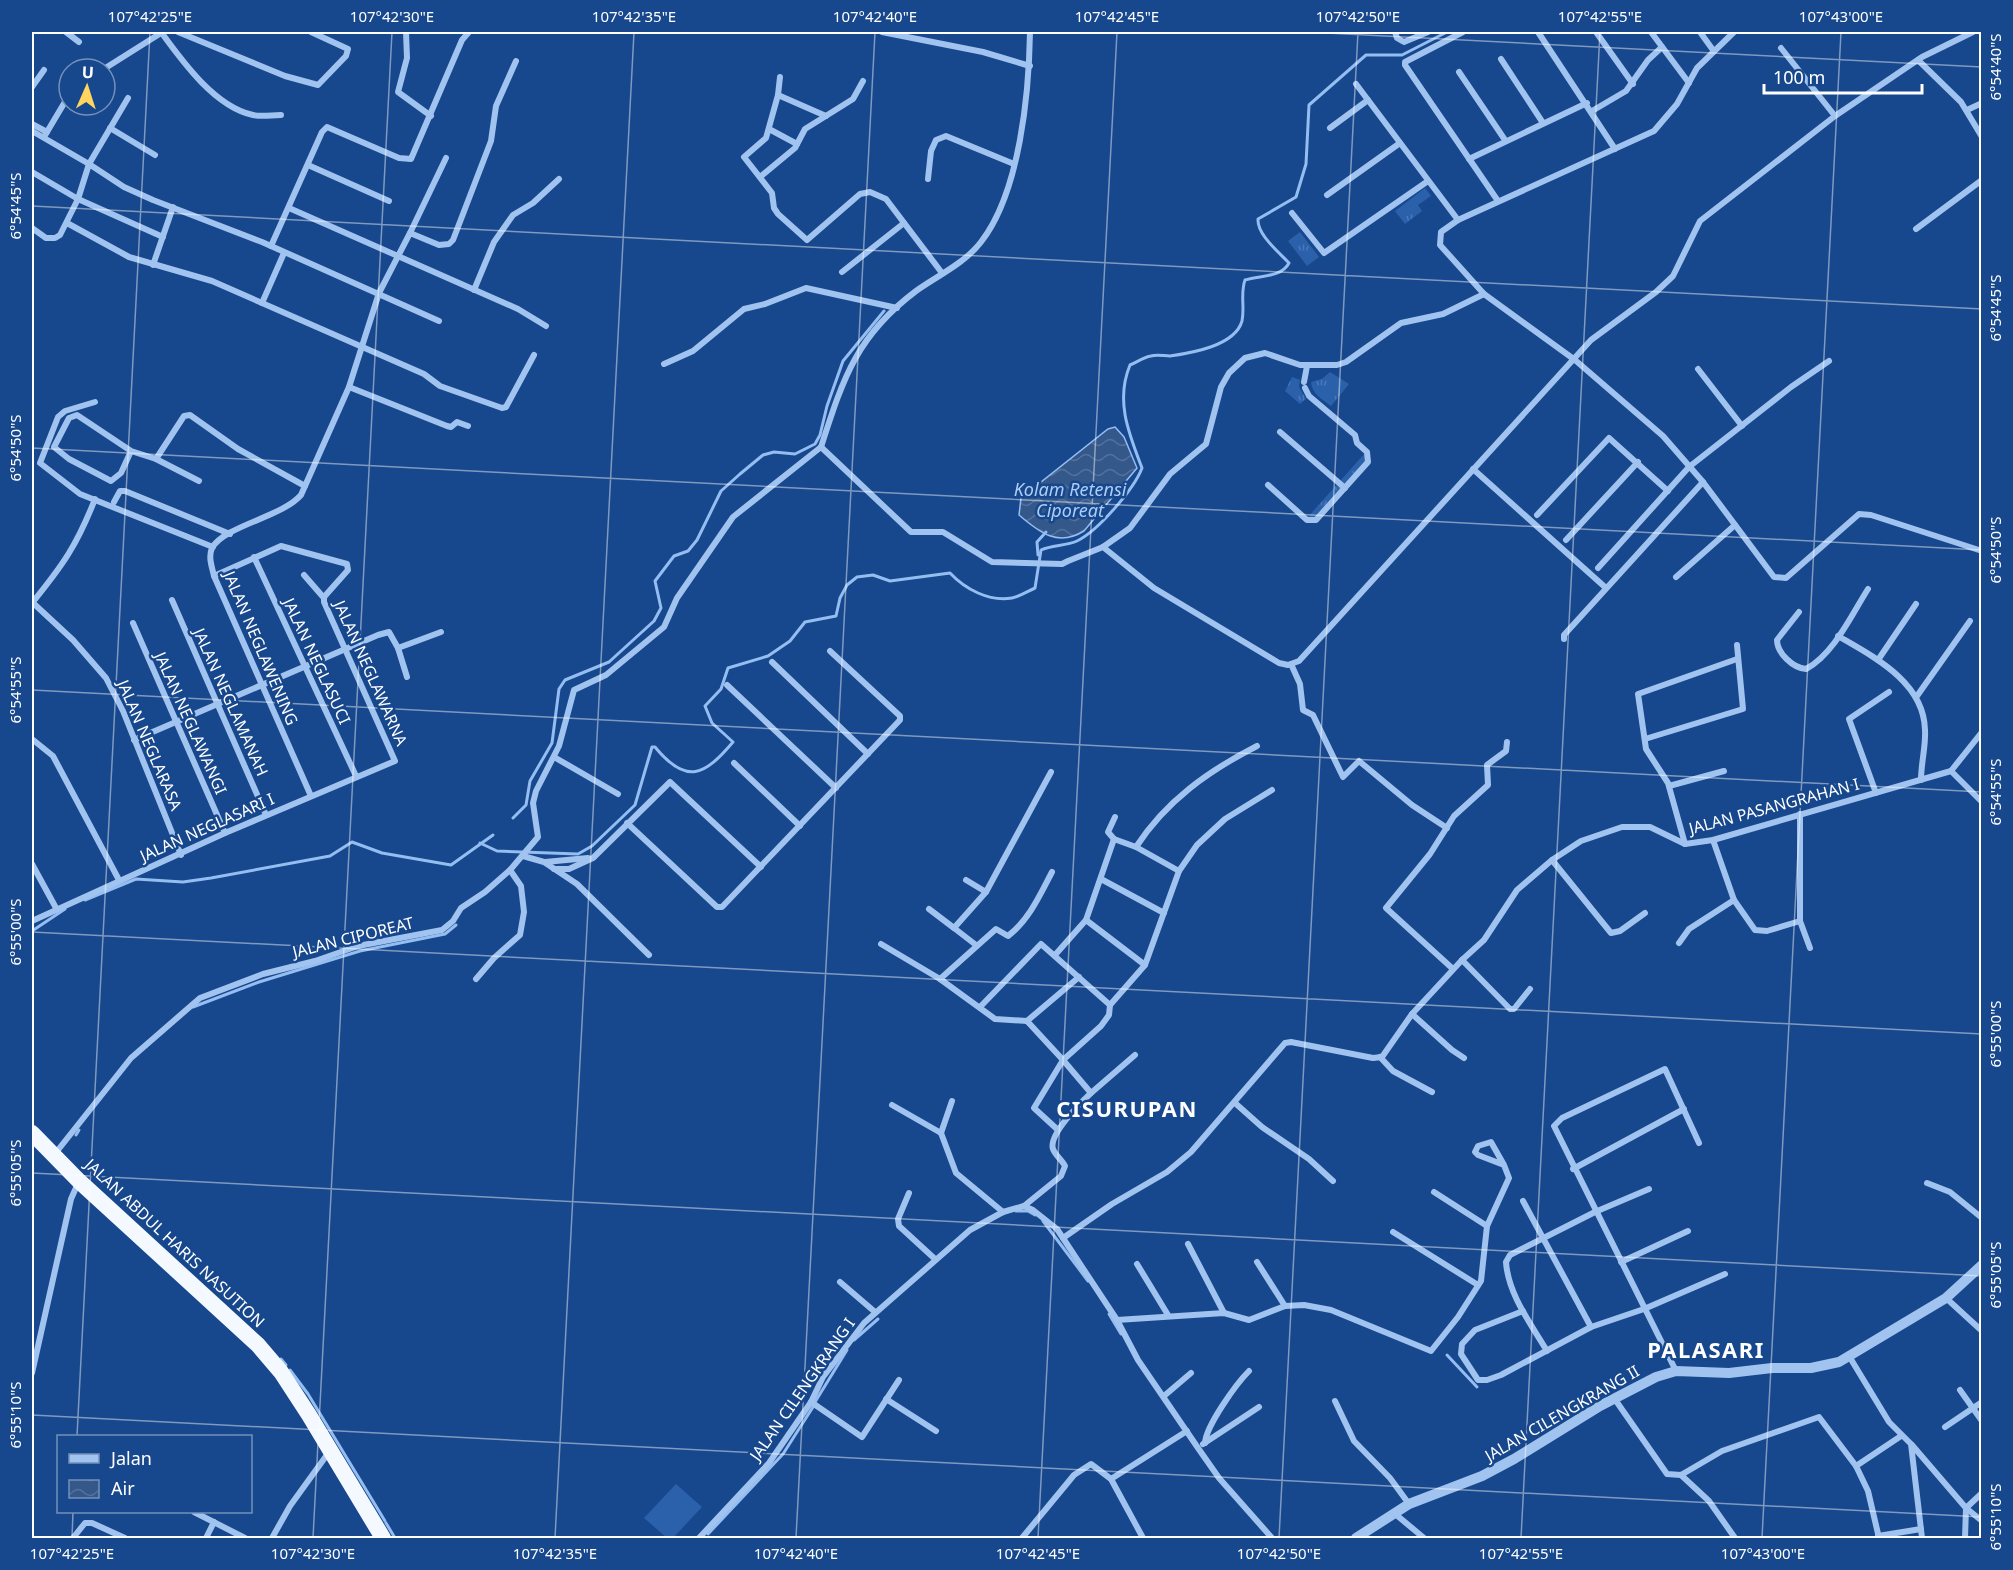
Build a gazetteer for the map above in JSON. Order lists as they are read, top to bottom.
{
  "streets": {
    "highway": ["JALAN ABDUL HARIS NASUTION"],
    "street": [
      "JALAN NEGLAWENING",
      "JALAN NEGLASUCI",
      "JALAN NEGLAWARNA",
      "JALAN NEGLAMANAH",
      "JALAN NEGLAWANGI",
      "JALAN NEGLARASA",
      "JALAN PASANGRAHAN I",
      "JALAN NEGLASARI I",
      "JALAN CIPOREAT",
      "JALAN CILENGKRANG I",
      "JALAN CILENGKRANG II"
    ]
  },
  "crossings": [
    ["JALAN NEGLAWENING", "JALAN NEGLASARI I"],
    ["JALAN NEGLASUCI", "JALAN NEGLAWARNA"],
    ["JALAN NEGLASUCI", "JALAN NEGLASARI I"],
    ["JALAN NEGLAWARNA", "JALAN NEGLASARI I"],
    ["JALAN NEGLAMANAH", "JALAN NEGLASARI I"],
    ["JALAN NEGLAWANGI", "JALAN NEGLASARI I"],
    ["JALAN NEGLARASA", "JALAN NEGLASARI I"],
    ["JALAN CIPOREAT", "JALAN ABDUL HARIS NASUTION"]
  ],
  "districts": ["CISURUPAN", "PALASARI"],
  "water": ["Kolam Retensi Ciporeat"],
  "legend": ["Jalan", "Air"],
  "scale_bar": "100 m",
  "north": "top",
  "coordinates": [
    "107°42'25\"E",
    "107°42'30\"E",
    "107°42'35\"E",
    "107°42'40\"E",
    "107°42'45\"E",
    "107°42'50\"E",
    "107°42'55\"E",
    "107°43'00\"E",
    "6°54'40\"S",
    "6°54'45\"S",
    "6°54'50\"S",
    "6°54'55\"S",
    "6°55'00\"S",
    "6°55'05\"S",
    "6°55'10\"S"
  ]
}
